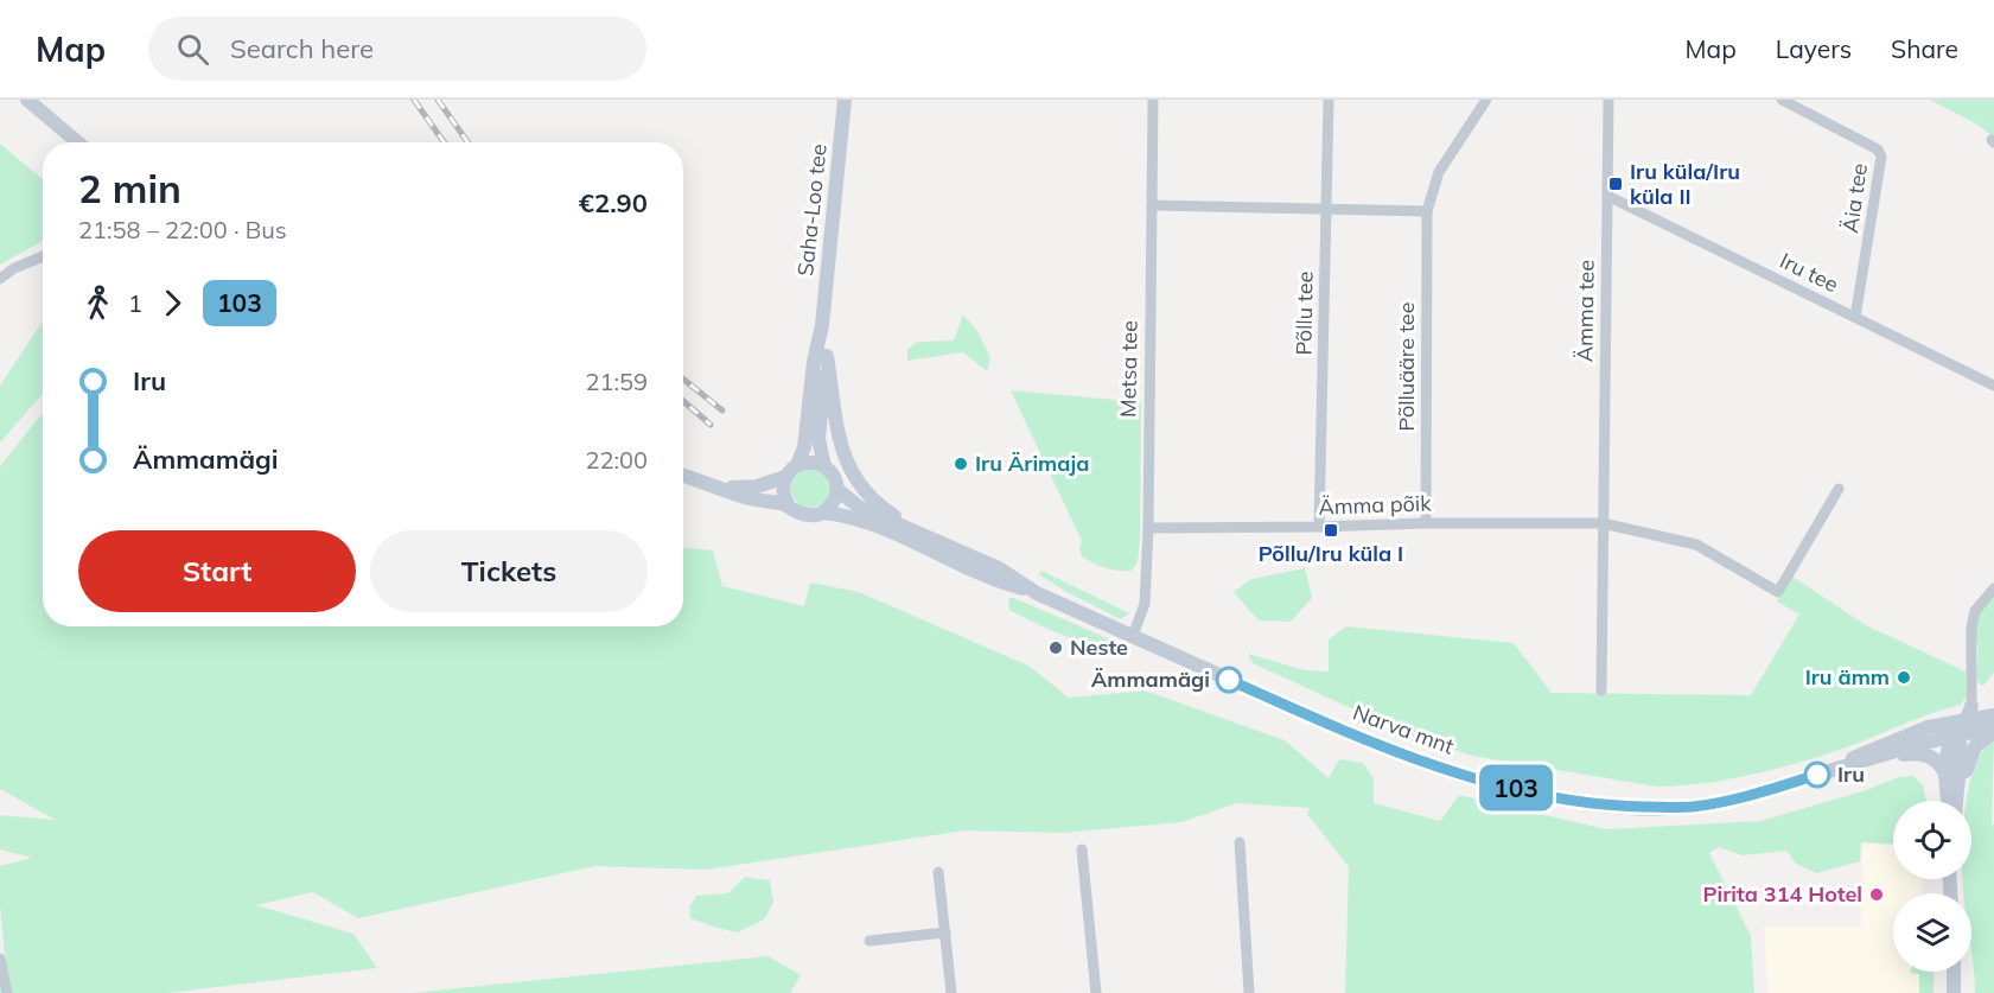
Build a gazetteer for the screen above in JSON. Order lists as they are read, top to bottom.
{
  "streets": {
    "main road": ["Saha-Loo tee", "Narva mnt"],
    "street": [
      "Äia tee",
      "Iru tee",
      "Ämma tee",
      "Põllu tee",
      "Põlluääre tee",
      "Metsa tee",
      "Ämma põik"
    ]
  },
  "crossings": [
    ["Äia tee", "Iru tee"],
    ["Saha-Loo tee", "Narva mnt"],
    ["Iru tee", "Ämma tee"],
    ["Ämma tee", "Ämma põik"],
    ["Põllu tee", "Ämma põik"],
    ["Põlluääre tee", "Ämma põik"],
    ["Metsa tee", "Ämma põik"],
    ["Metsa tee", "Narva mnt"]
  ],
  "places": {
    "transit": ["Iru küla/Iru küla II", "Põllu/Iru küla I"],
    "other": [
      "Iru Ärimaja",
      "Neste",
      "Iru ämm",
      "Ämmamägi",
      "Iru",
      "Pirita 314 Hotel"
    ]
  },
  "lines": ["bus line 103"],
  "page": {
    "header": "Map",
    "search": "Search here",
    "nav": ["Map", "Layers", "Share"],
    "on_map": "103",
    "heading": ["2 min", "21:58 – 22:00 · Bus", "€2.90"],
    "legs": ["1", "103"],
    "list": [
      {
        "name": "Iru",
        "value": "21:59"
      },
      {
        "name": "Ämmamägi",
        "value": "22:00"
      }
    ],
    "buttons": ["Start", "Tickets"]
  }
}
